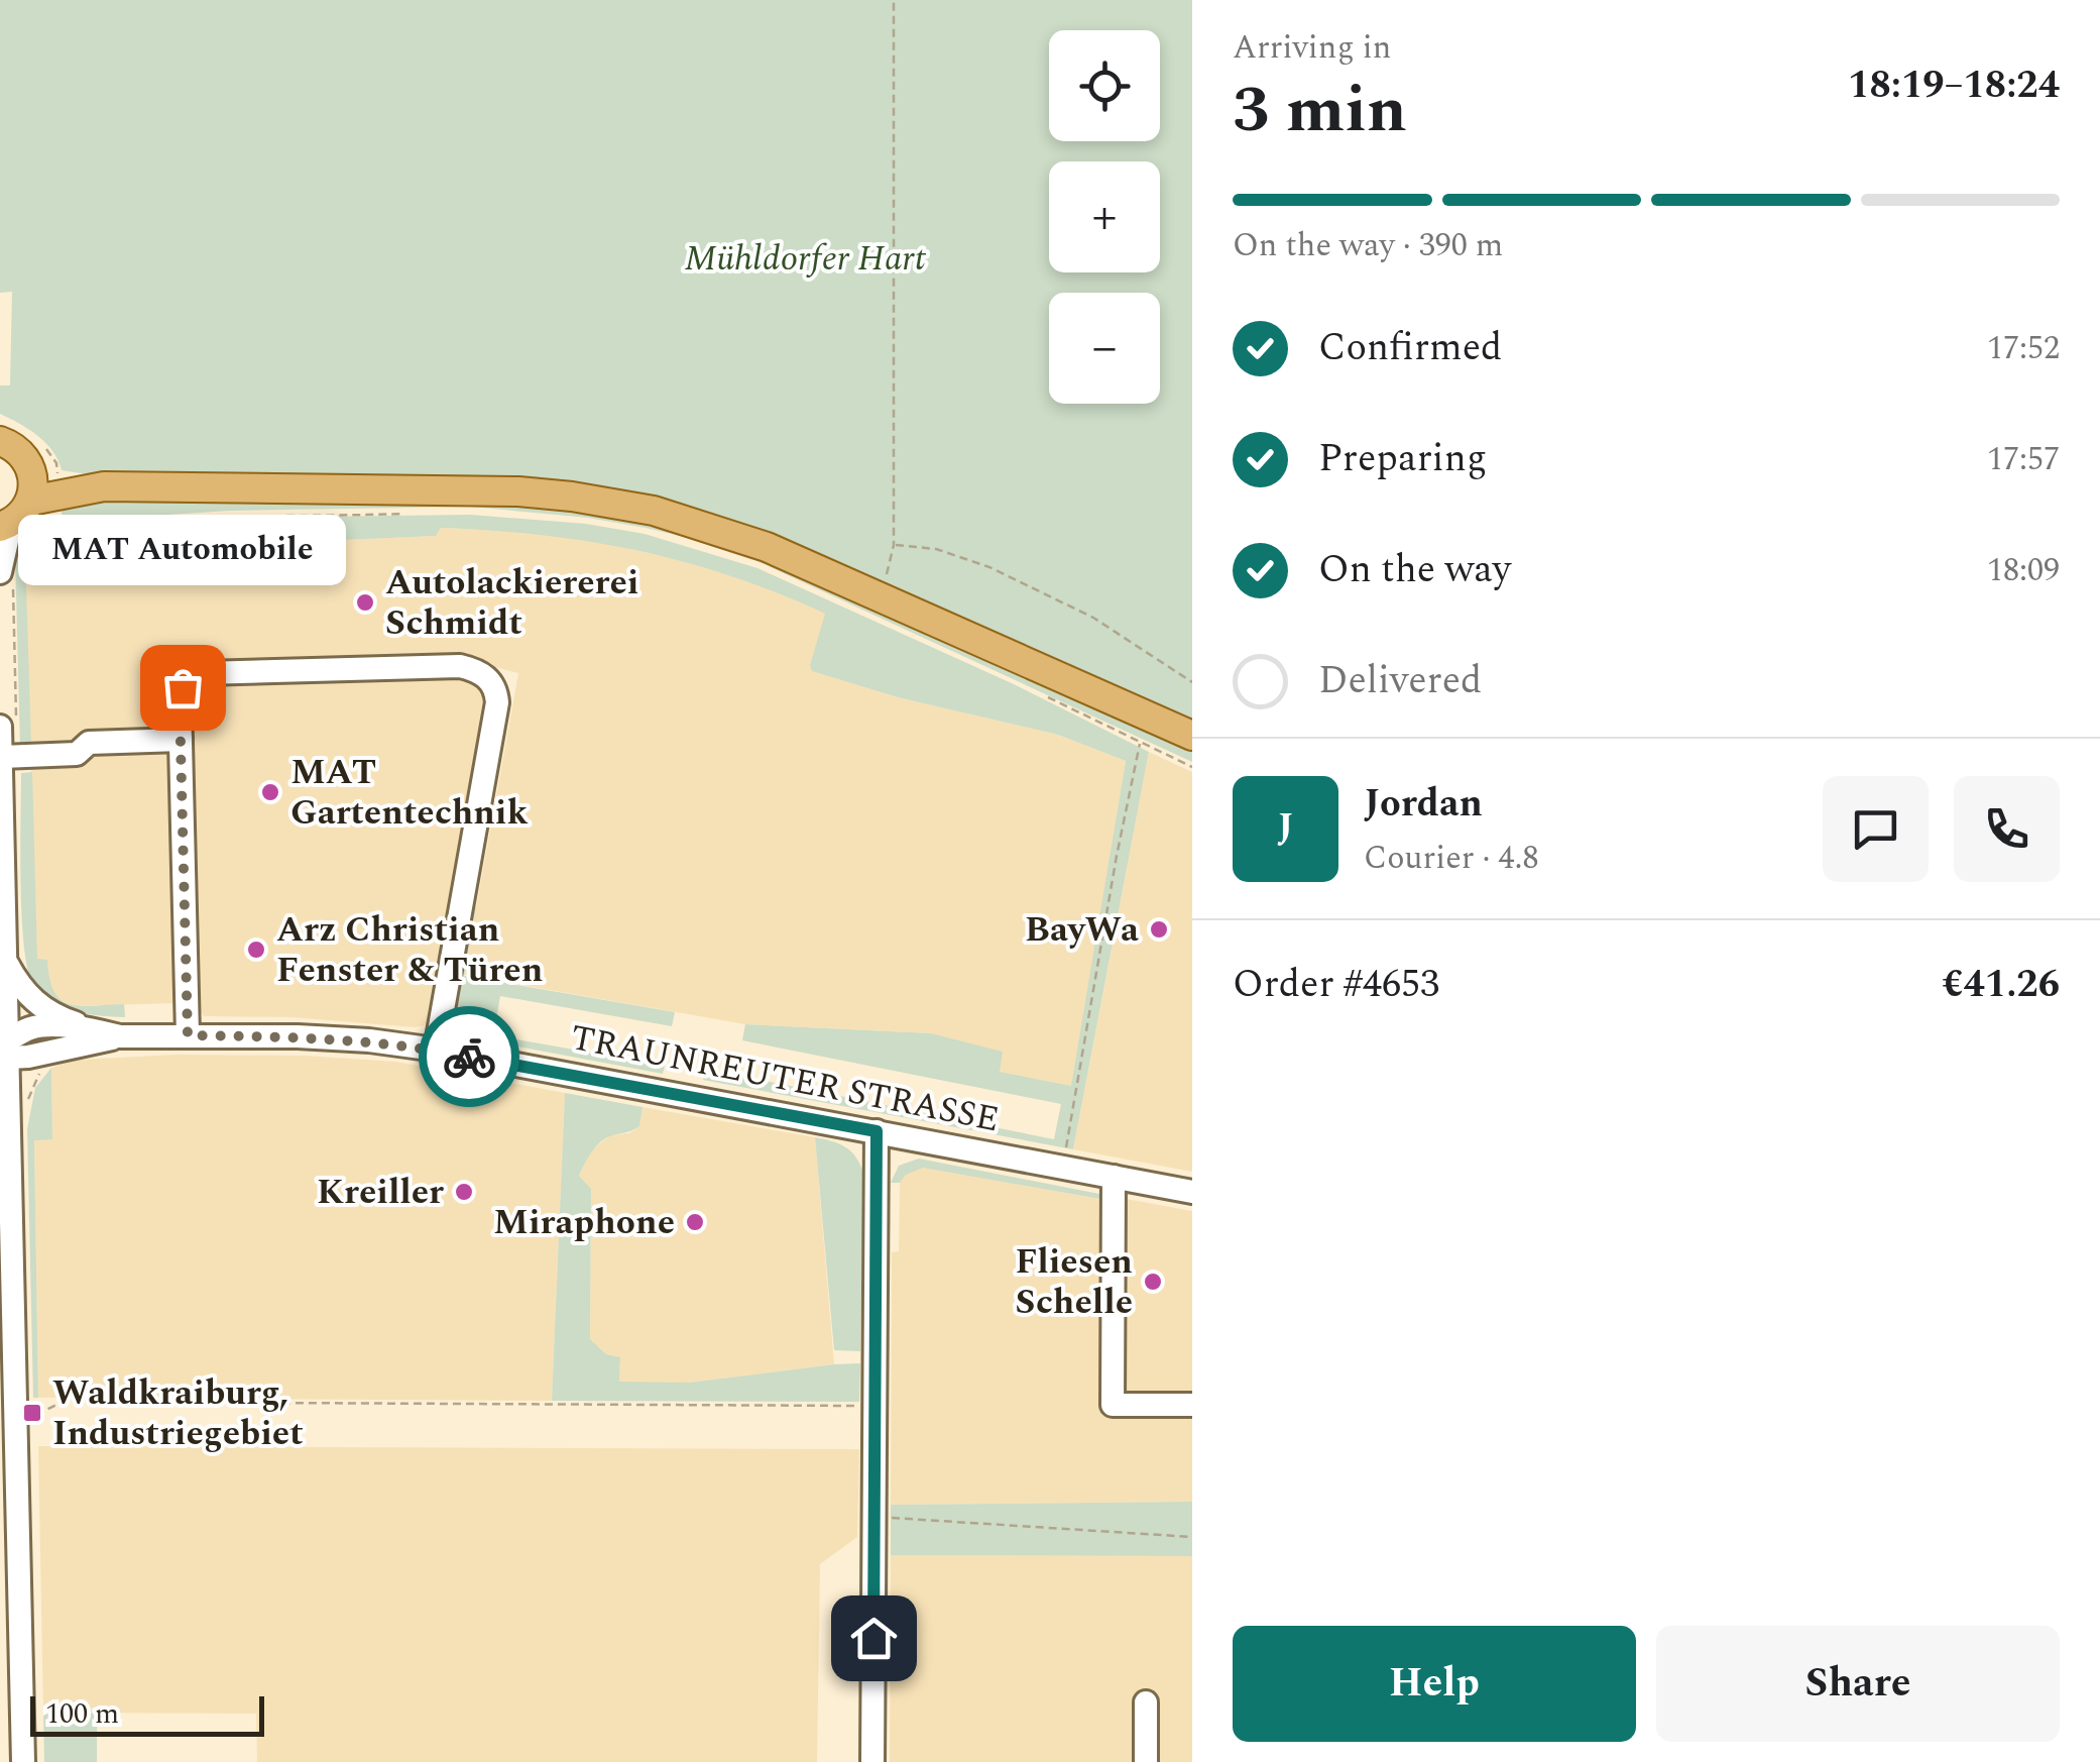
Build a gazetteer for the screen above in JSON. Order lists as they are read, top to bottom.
{
  "streets": {
    "street": ["TRAUNREUTER STRASSE"]
  },
  "parks": ["Mühldorfer Hart"],
  "places": {
    "other": [
      "Autolackiererei Schmidt",
      "MAT Automobile",
      "MAT Gartentechnik",
      "BayWa",
      "Arz Christian Fenster & Türen",
      "Kreiller",
      "Miraphone",
      "Fliesen Schelle"
    ],
    "transit": ["Waldkraiburg, Industriegebiet"]
  },
  "scale_bar": "100 m",
  "page": {
    "heading": ["3 min", "Arriving in", "18:19–18:24"],
    "panel": [
      "Jordan",
      "Courier · 4.8",
      "Order #4653",
      "€41.26"
    ],
    "map_buttons": ["+", "−"],
    "bar": "On the way · 390 m",
    "list": [
      ["Confirmed", "17:52"],
      ["Preparing", "17:57"],
      ["On the way", "18:09"],
      "Delivered"
    ],
    "bubble": "MAT Automobile",
    "round": "J",
    "buttons": ["Help", "Share"],
    "scale": "100 m"
  }
}
